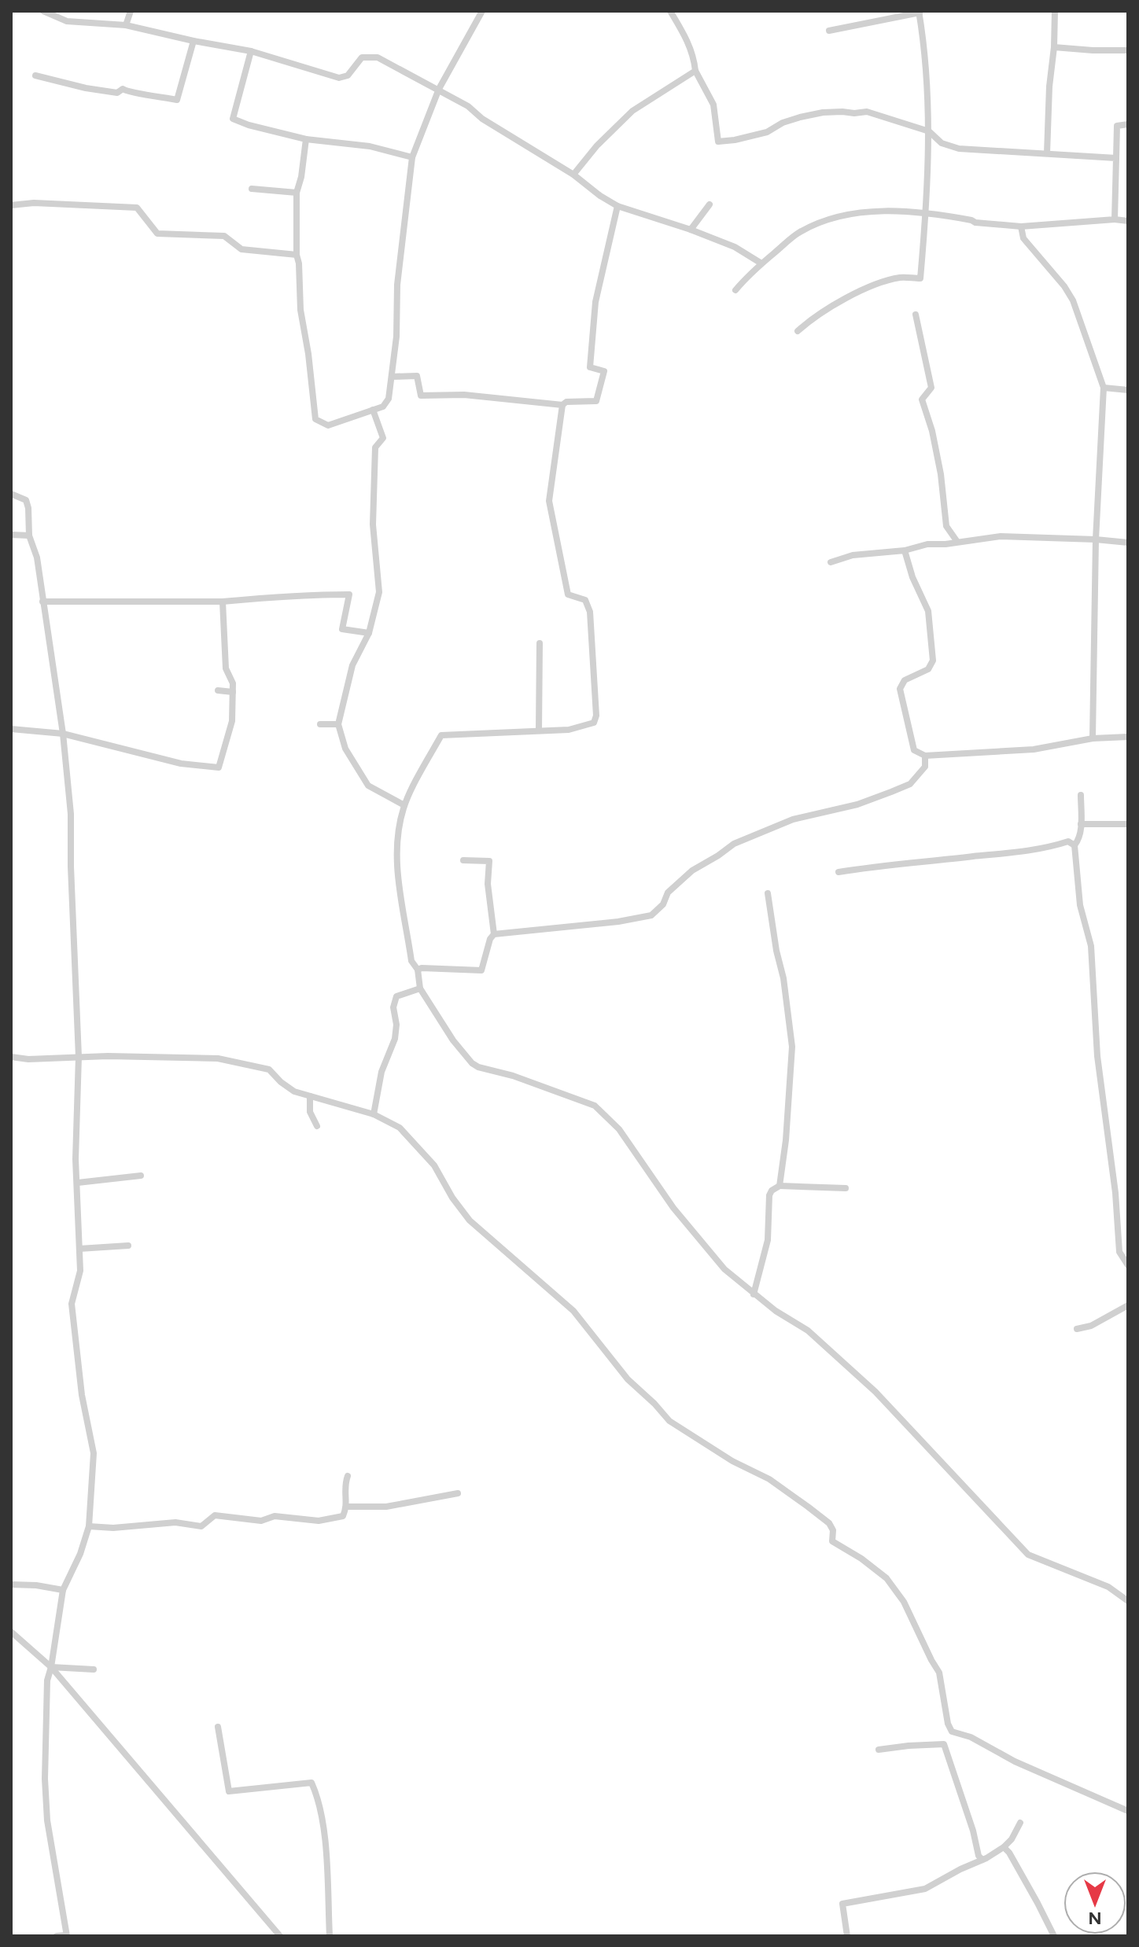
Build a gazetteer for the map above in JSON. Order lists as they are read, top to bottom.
{
  "north": "bottom"
}
